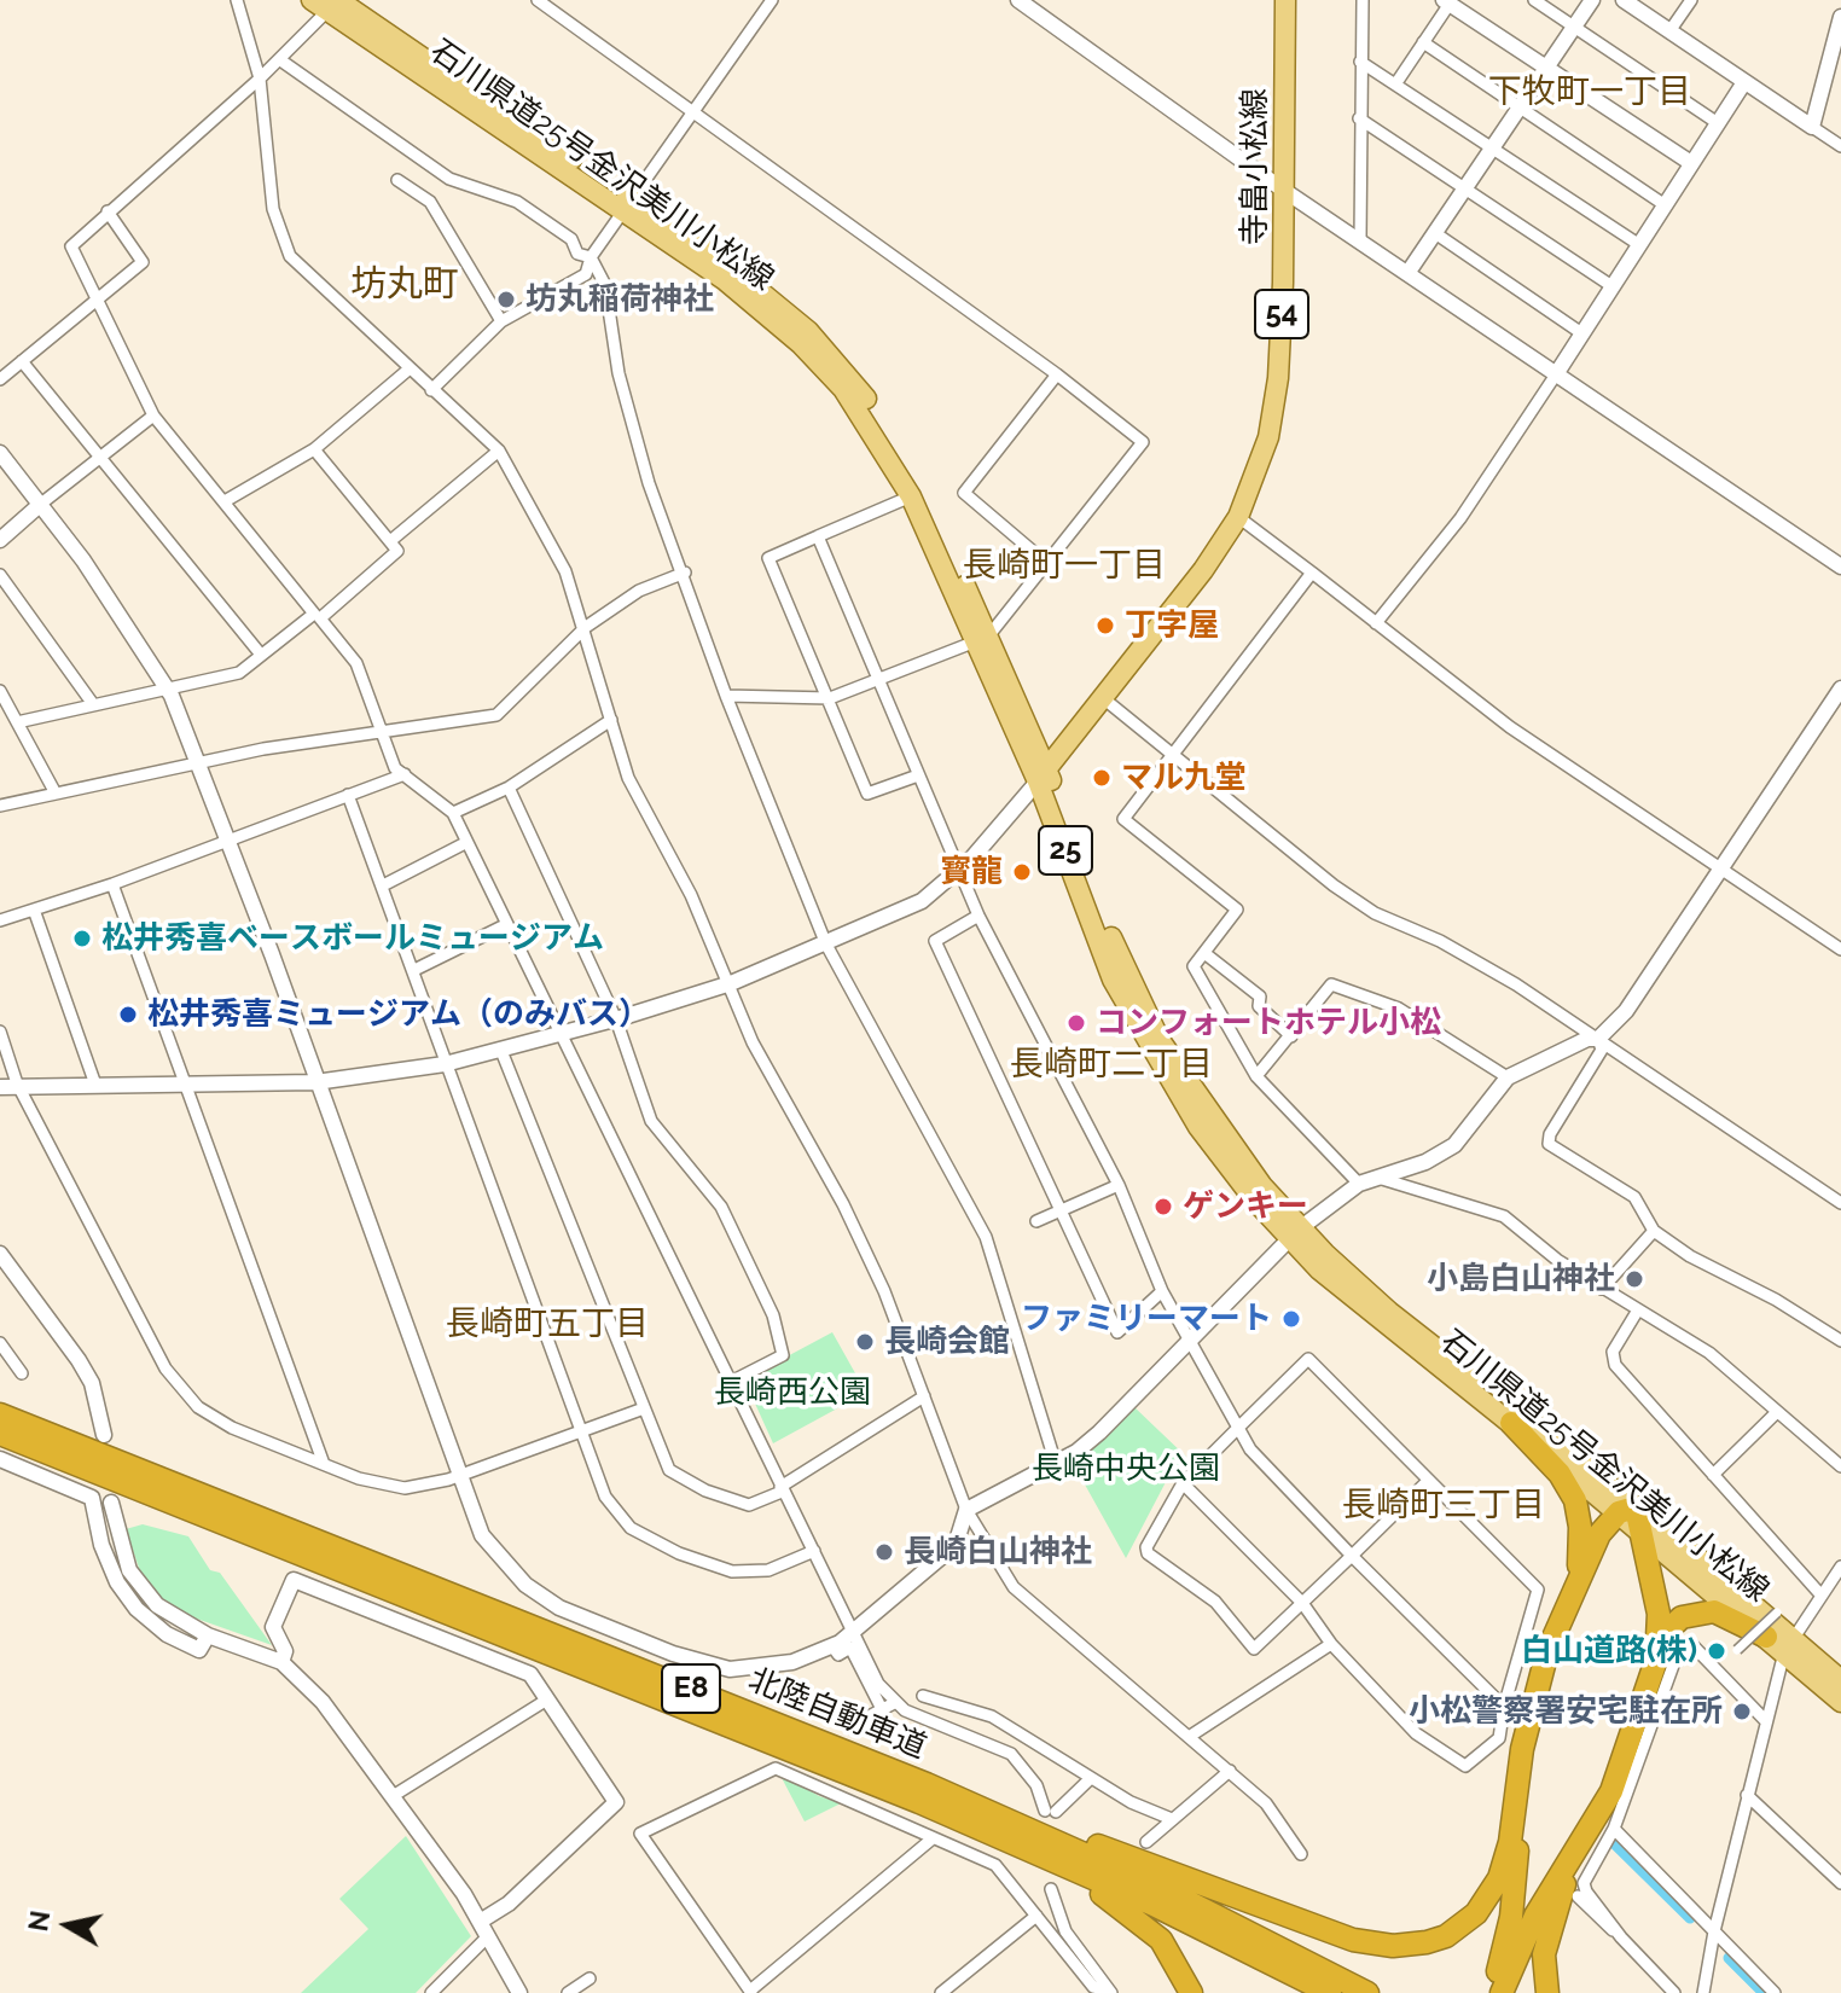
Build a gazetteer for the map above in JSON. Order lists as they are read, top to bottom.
{
  "streets": {
    "highway": ["E8", "北陸自動車道"],
    "main road": [
      "石川県道25号金沢美川小松線",
      "寺畠小松線",
      "54",
      "25"
    ]
  },
  "crossings": [
    ["石川県道25号金沢美川小松線", "寺畠小松線"],
    ["石川県道25号金沢美川小松線", "25"]
  ],
  "districts": [
    "下牧町一丁目",
    "坊丸町",
    "長崎町一丁目",
    "長崎町二丁目",
    "長崎町五丁目",
    "長崎町三丁目"
  ],
  "parks": ["長崎西公園", "長崎中央公園"],
  "places": [
    "坊丸稲荷神社",
    "丁字屋",
    "マル九堂",
    "寳龍",
    "松井秀喜ベースボールミュージアム",
    "松井秀喜ミュージアム（のみバス）",
    "コンフォートホテル小松",
    "ゲンキー",
    "小島白山神社",
    "ファミリーマート",
    "長崎会館",
    "長崎白山神社",
    "白山道路(株)",
    "小松警察署安宅駐在所"
  ],
  "north": "left"
}
